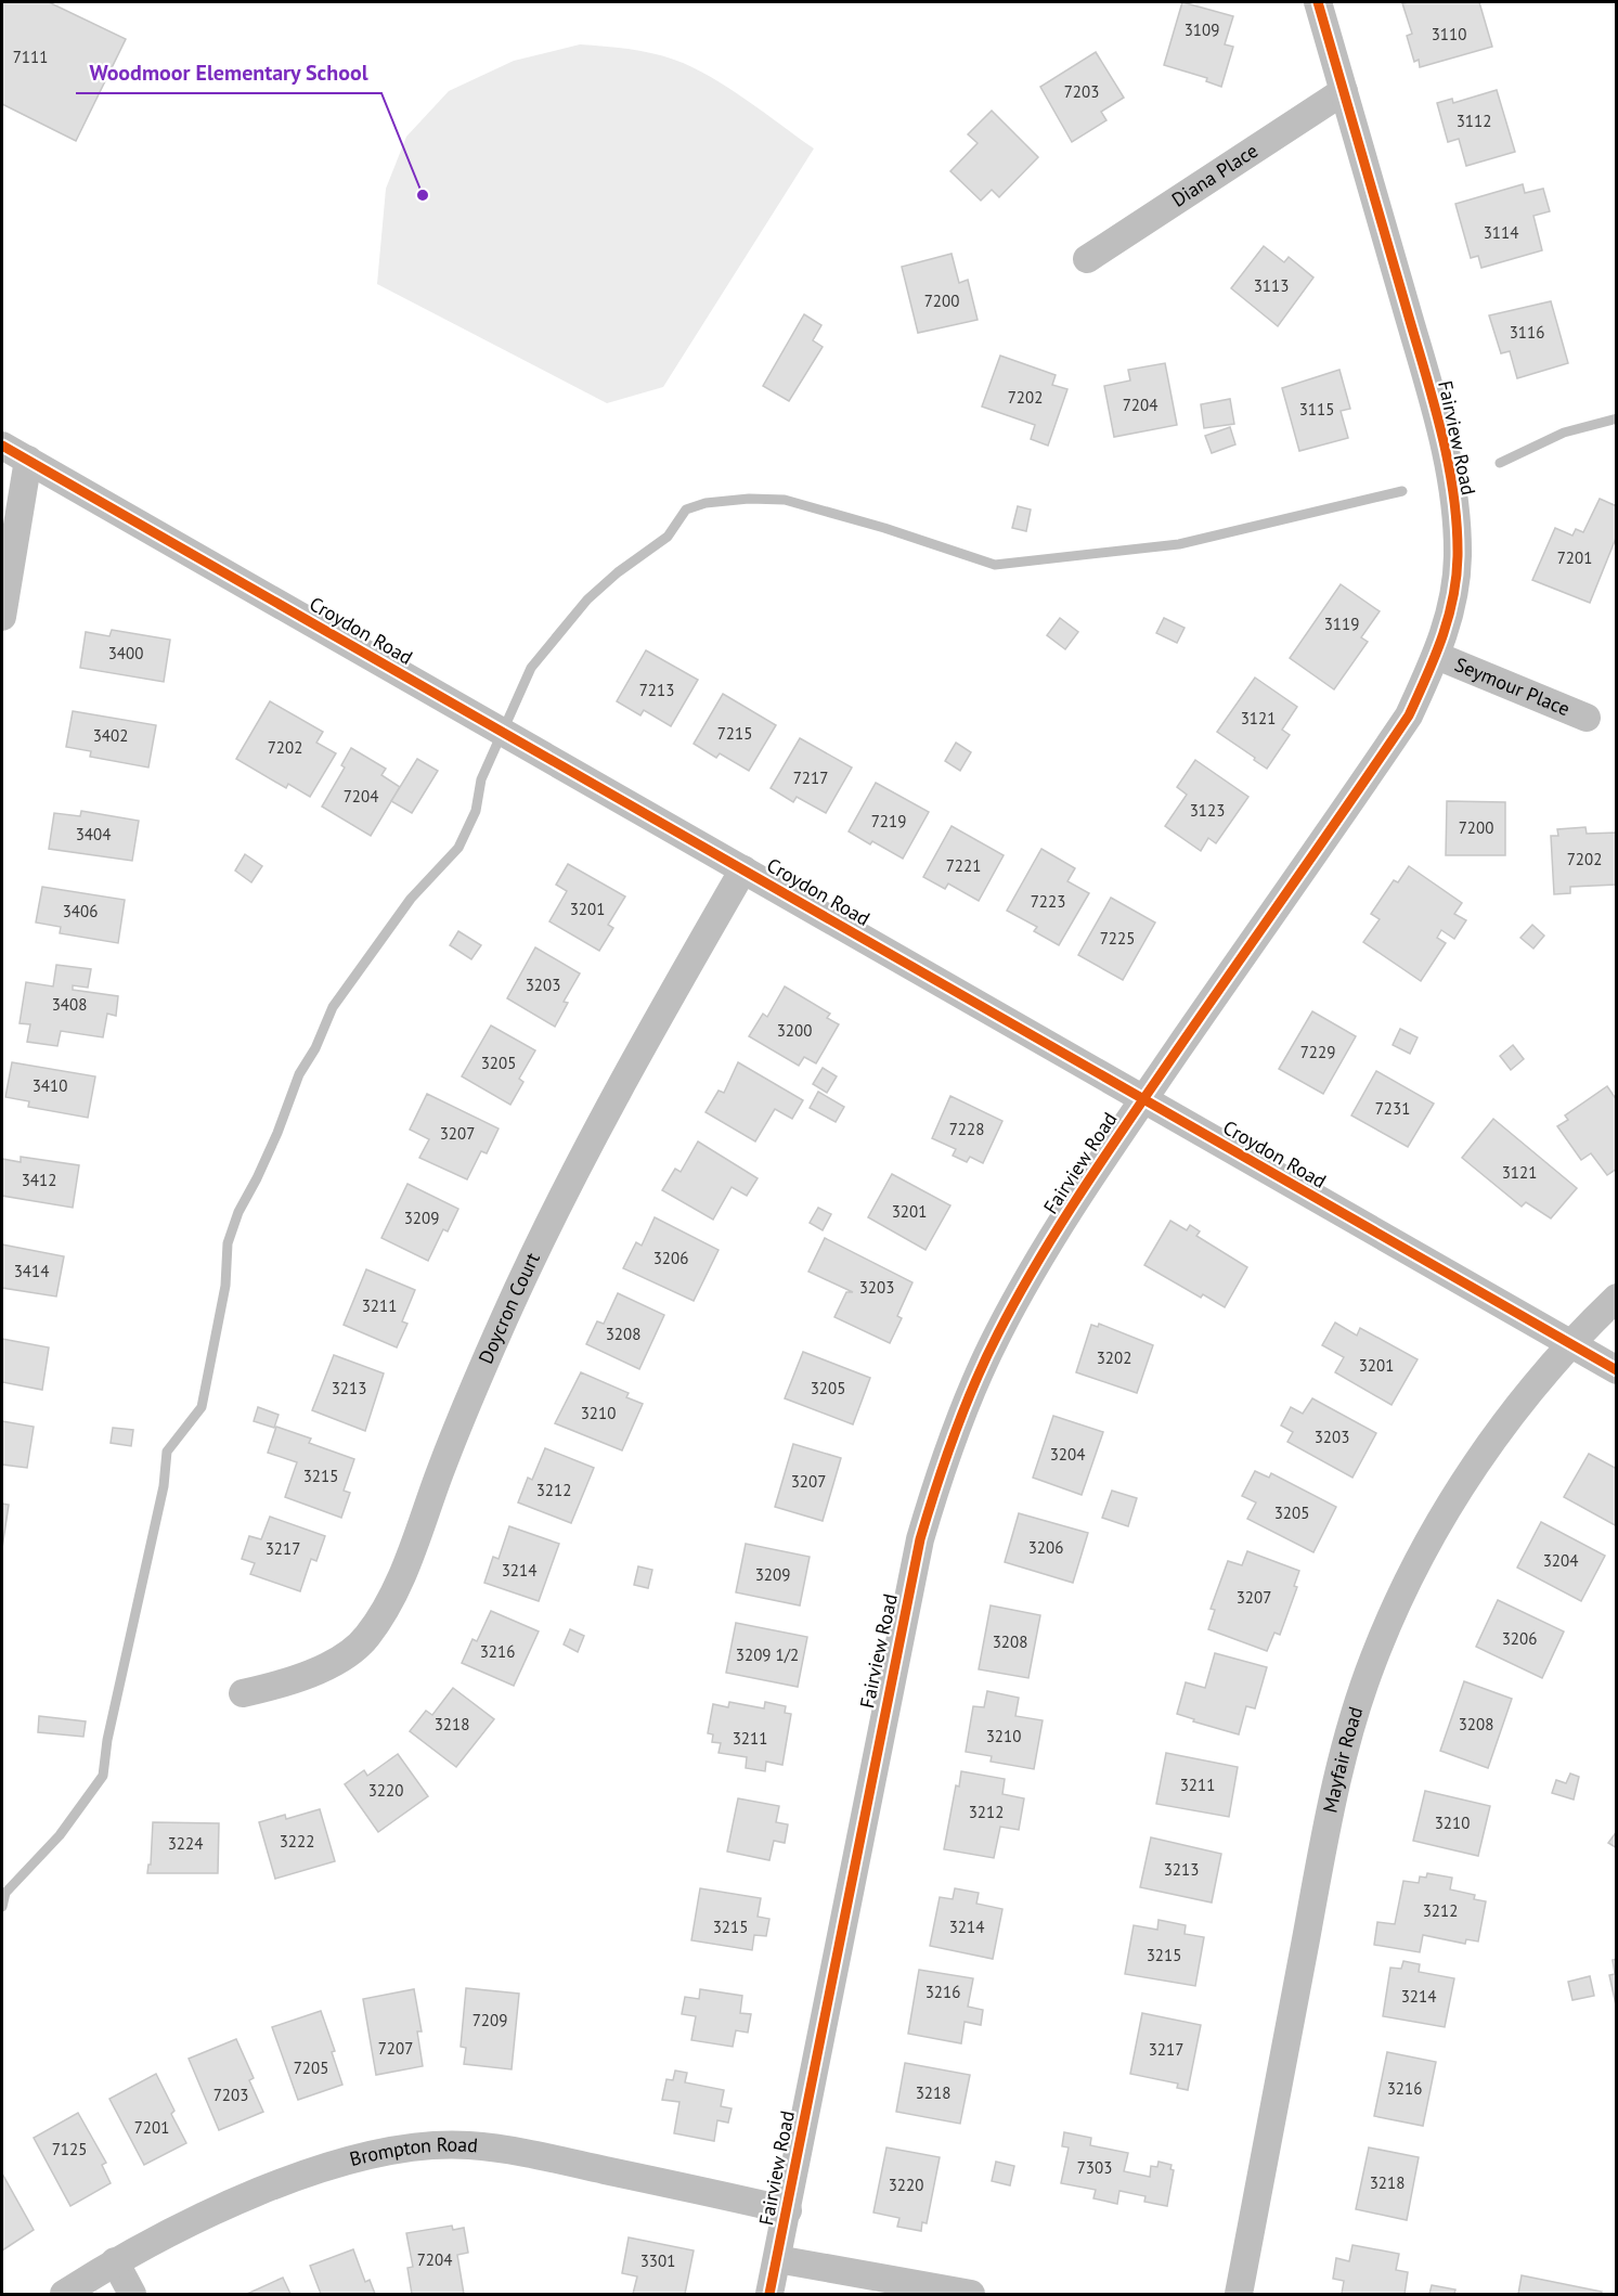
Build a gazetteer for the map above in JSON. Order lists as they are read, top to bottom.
{
  "streets": {
    "street": [
      "Diana Place",
      "Fairview Road",
      "Croydon Road",
      "Seymour Place",
      "Doycron Court",
      "Mayfair Road",
      "Brompton Road"
    ]
  },
  "crossings": [
    ["Diana Place", "Fairview Road"],
    ["Fairview Road", "Croydon Road"],
    ["Fairview Road", "Seymour Place"],
    ["Fairview Road", "Brompton Road"],
    ["Croydon Road", "Doycron Court"],
    ["Croydon Road", "Mayfair Road"]
  ],
  "places": ["Woodmoor Elementary School"],
  "house_numbers": [
    "3109",
    "3110",
    "7111",
    "7203",
    "3112",
    "3114",
    "3113",
    "7200",
    "3116",
    "7202",
    "7204",
    "3115",
    "7201",
    "3119",
    "3400",
    "7213",
    "3121",
    "7215",
    "3402",
    "7202",
    "7217",
    "7204",
    "3123",
    "7219",
    "7200",
    "3404",
    "7202",
    "7221",
    "7223",
    "3201",
    "3406",
    "7225",
    "3203",
    "3408",
    "3200",
    "7229",
    "3205",
    "3410",
    "7231",
    "7228",
    "3207",
    "3121",
    "3412",
    "3201",
    "3209",
    "3206",
    "3414",
    "3203",
    "3211",
    "3208",
    "3202",
    "3201",
    "3213",
    "3205",
    "3210",
    "3203",
    "3204",
    "3215",
    "3207",
    "3212",
    "3205",
    "3206",
    "3217",
    "3204",
    "3214",
    "3209",
    "3207",
    "3206",
    "3208",
    "3216",
    "3209 1/2",
    "3218",
    "3208",
    "3210",
    "3211",
    "3211",
    "3220",
    "3212",
    "3210",
    "3222",
    "3224",
    "3213",
    "3212",
    "3215",
    "3214",
    "3215",
    "3216",
    "3214",
    "7209",
    "7207",
    "3217",
    "7205",
    "3216",
    "3218",
    "7203",
    "7201",
    "7125",
    "7303",
    "3218",
    "3220",
    "7204",
    "3301"
  ]
}
